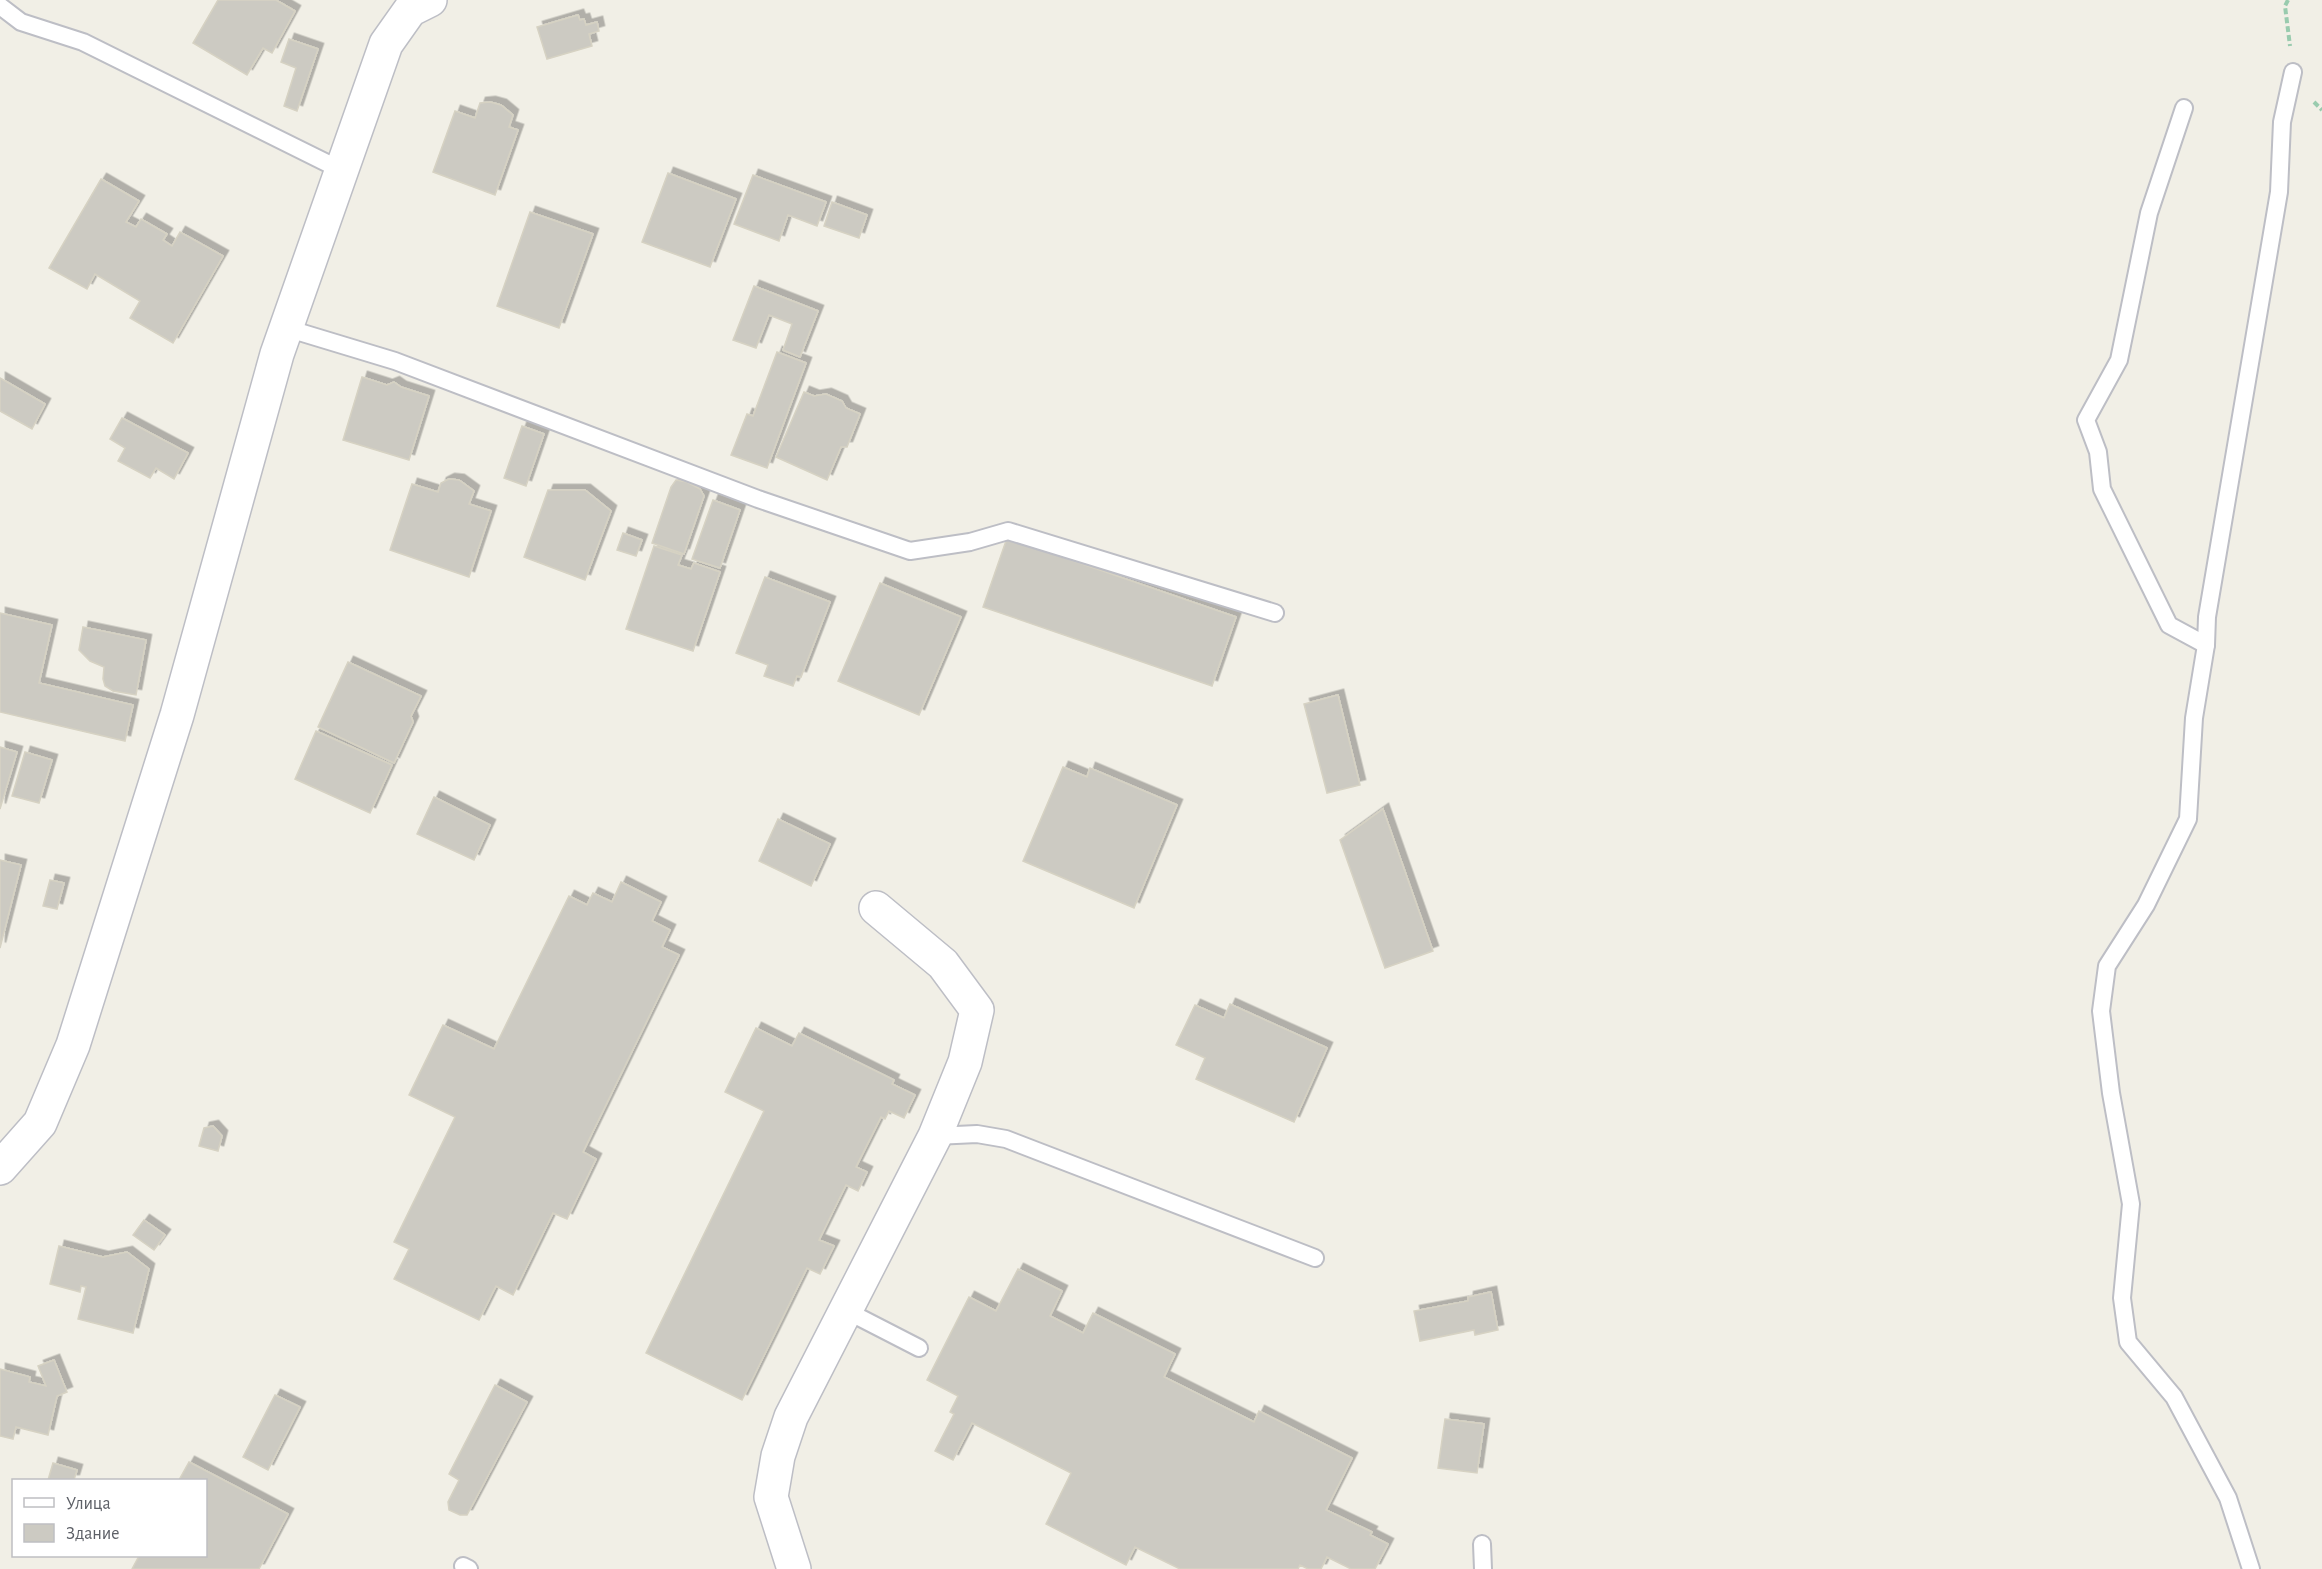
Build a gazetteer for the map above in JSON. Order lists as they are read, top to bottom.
{
  "legend": ["Улица", "Здание"]
}
